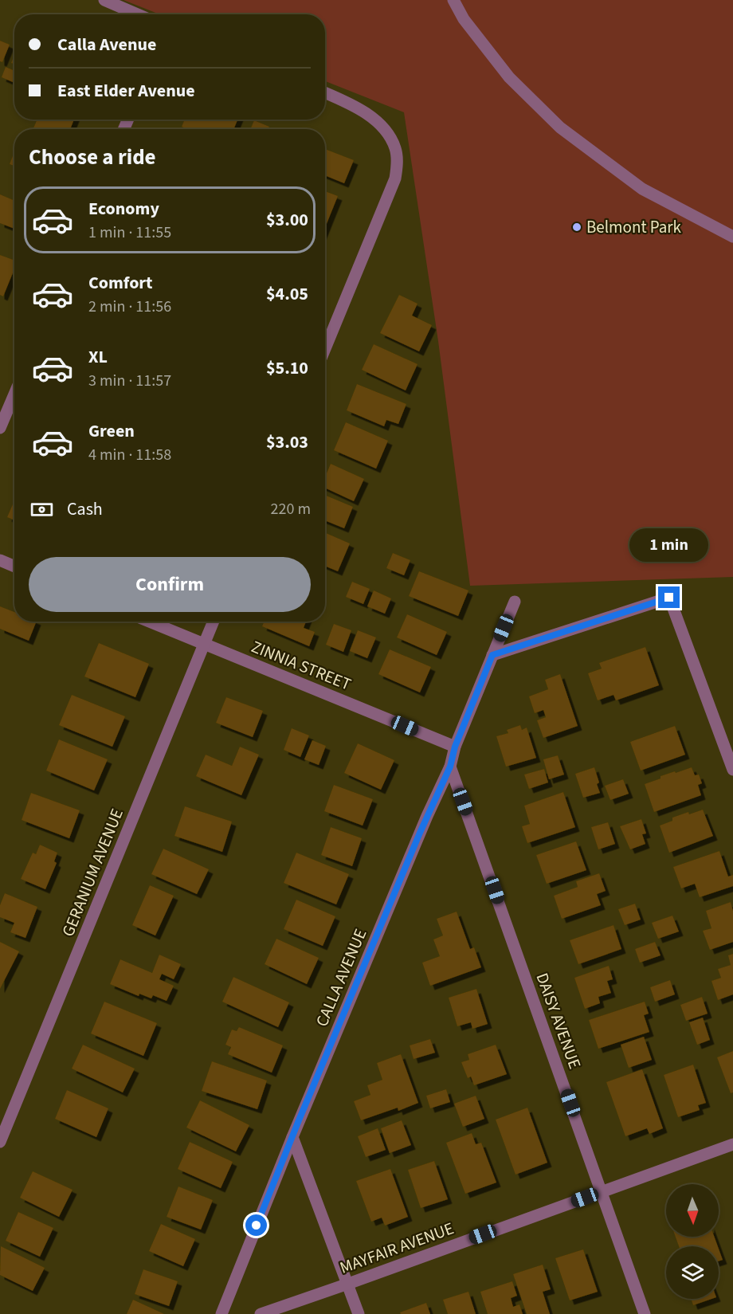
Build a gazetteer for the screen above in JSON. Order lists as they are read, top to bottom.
{
  "streets": {
    "street": [
      "ZINNIA STREET",
      "GERANIUM AVENUE",
      "CALLA AVENUE",
      "DAISY AVENUE",
      "MAYFAIR AVENUE"
    ]
  },
  "crossings": [
    ["ZINNIA STREET", "GERANIUM AVENUE"],
    ["ZINNIA STREET", "CALLA AVENUE"],
    ["CALLA AVENUE", "DAISY AVENUE"],
    ["DAISY AVENUE", "MAYFAIR AVENUE"]
  ],
  "places": ["Belmont Park"],
  "north": "bottom",
  "page": {
    "banner": ["Calla Avenue", "East Elder Avenue"],
    "heading": "Choose a ride",
    "list": [
      {
        "name": "Economy",
        "note": "1 min · 11:55",
        "value": "$3.00"
      },
      {
        "name": "Comfort",
        "note": "2 min · 11:56",
        "value": "$4.05"
      },
      {
        "name": "XL",
        "note": "3 min · 11:57",
        "value": "$5.10"
      },
      {
        "name": "Green",
        "note": "4 min · 11:58",
        "value": "$3.03"
      }
    ],
    "pay": ["Cash", "220 m"],
    "bubble": "1 min",
    "buttons": "Confirm"
  }
}
